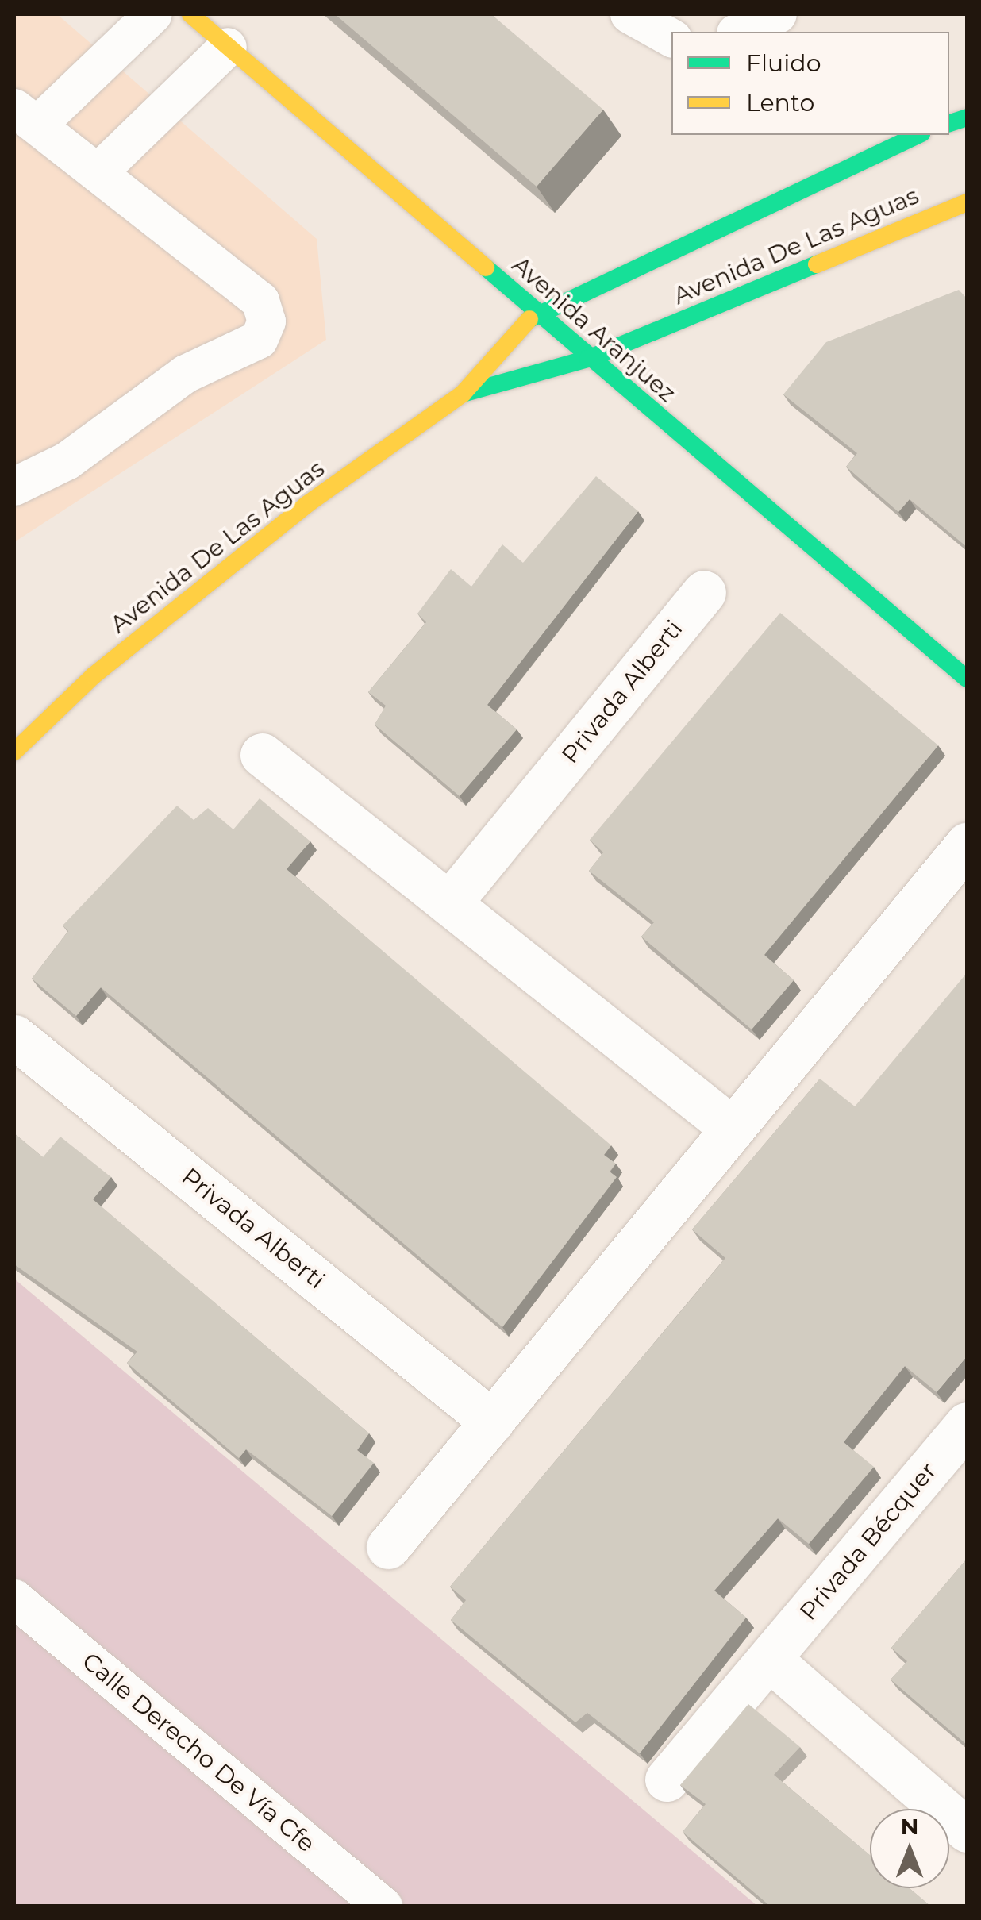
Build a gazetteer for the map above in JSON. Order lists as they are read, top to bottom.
{
  "streets": {
    "main road": ["Avenida De Las Aguas", "Avenida Aranjuez"],
    "street": ["Privada Alberti", "Privada Bécquer"],
    "lane": ["Calle Derecho De Vía Cfe"]
  },
  "crossings": [
    ["Avenida De Las Aguas", "Avenida Aranjuez"]
  ],
  "legend": ["Fluido", "Lento"],
  "north": "top"
}
